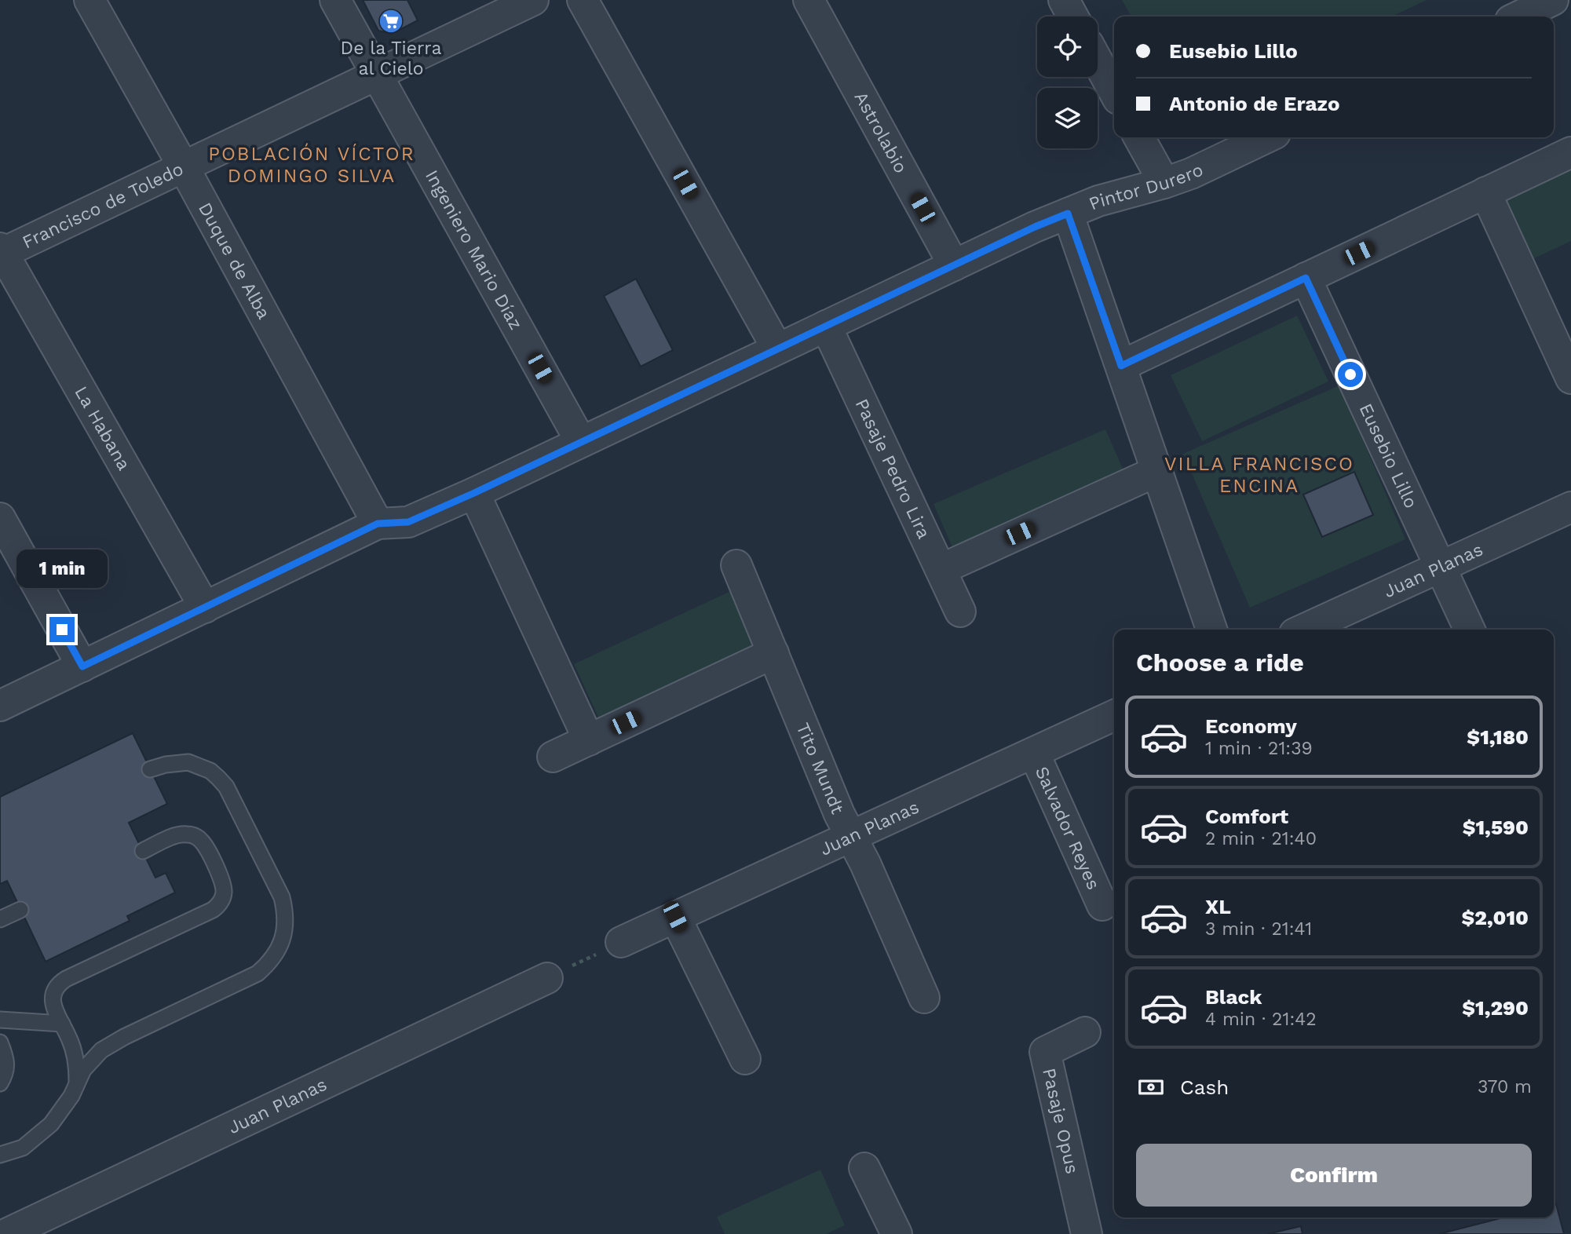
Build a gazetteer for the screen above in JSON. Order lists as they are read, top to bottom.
{
  "streets": {
    "street": [
      "Astrolabio",
      "Pintor Durero",
      "Francisco de Toledo",
      "Ingeniero Mario Díaz",
      "Duque de Alba",
      "La Habana",
      "Eusebio Lillo",
      "Pasaje Pedro Lira",
      "Juan Planas",
      "Tito Mundt",
      "Salvador Reyes",
      "Pasaje Opus"
    ]
  },
  "crossings": [
    ["Astrolabio", "Pintor Durero"],
    ["Pintor Durero", "Ingeniero Mario Díaz"],
    ["Pintor Durero", "Duque de Alba"],
    ["Pintor Durero", "La Habana"],
    ["Pintor Durero", "Pasaje Pedro Lira"],
    ["Francisco de Toledo", "Ingeniero Mario Díaz"],
    ["Francisco de Toledo", "Duque de Alba"],
    ["Francisco de Toledo", "La Habana"],
    ["Eusebio Lillo", "Juan Planas"],
    ["Juan Planas", "Tito Mundt"],
    ["Juan Planas", "Salvador Reyes"]
  ],
  "districts": ["POBLACIÓN VÍCTOR DOMINGO SILVA", "VILLA FRANCISCO ENCINA"],
  "places": {
    "supermarket": ["De la Tierra al Cielo"]
  },
  "page": {
    "banner": ["Eusebio Lillo", "Antonio de Erazo"],
    "bubble": "1 min",
    "heading": "Choose a ride",
    "list": [
      {
        "name": "Economy",
        "note": "1 min · 21:39",
        "value": "$1,180"
      },
      {
        "name": "Comfort",
        "note": "2 min · 21:40",
        "value": "$1,590"
      },
      {
        "name": "XL",
        "note": "3 min · 21:41",
        "value": "$2,010"
      },
      {
        "name": "Black",
        "note": "4 min · 21:42",
        "value": "$1,290"
      }
    ],
    "pay": ["Cash", "370 m"],
    "buttons": "Confirm"
  }
}
